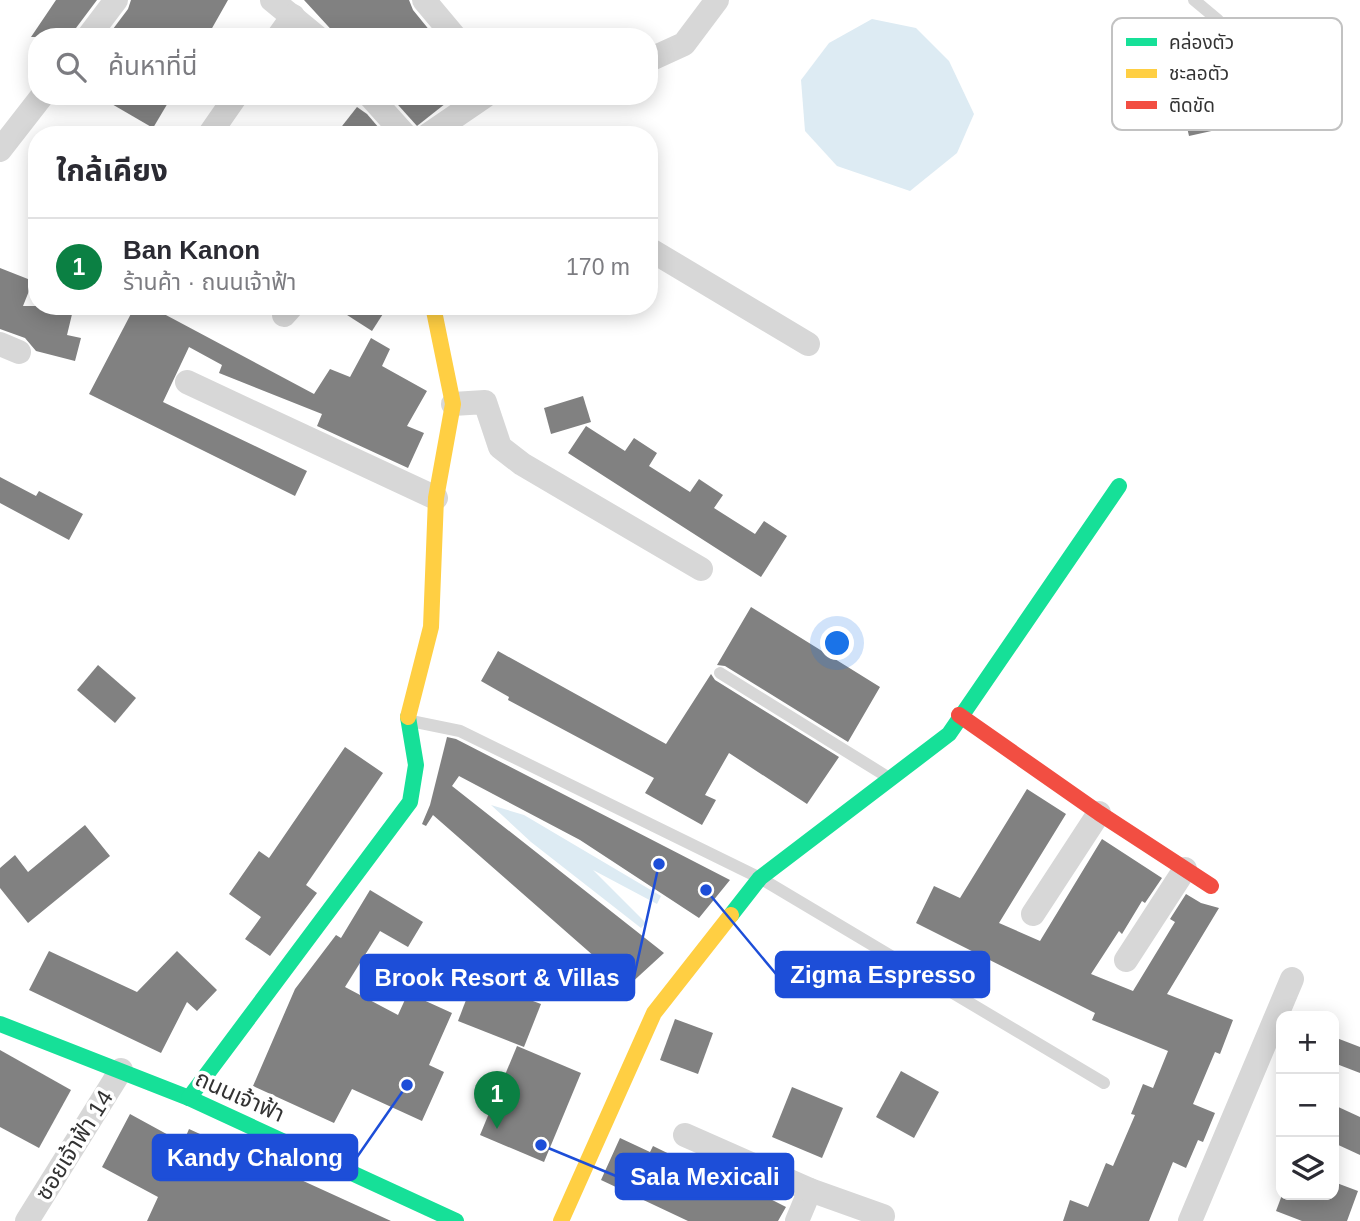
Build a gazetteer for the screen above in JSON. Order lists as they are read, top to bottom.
{
  "streets": {
    "street": ["ถนนเจ้าฟ้า", "ซอยเจ้าฟ้า 14"]
  },
  "crossings": [
    ["ถนนเจ้าฟ้า", "ซอยเจ้าฟ้า 14"]
  ],
  "places": [
    "Brook Resort & Villas",
    "Zigma Espresso",
    "Kandy Chalong",
    "Sala Mexicali"
  ],
  "legend": ["คล่องตัว", "ชะลอตัว", "ติดขัด"],
  "page": {
    "search": "ค้นหาที่นี่",
    "heading": "ใกล้เคียง",
    "list": [
      {
        "mark": "1",
        "name": "Ban Kanon",
        "note": "ร้านค้า · ถนนเจ้าฟ้า",
        "value": "170 m"
      }
    ],
    "map_buttons": ["+", "−"],
    "pins": "1"
  }
}
